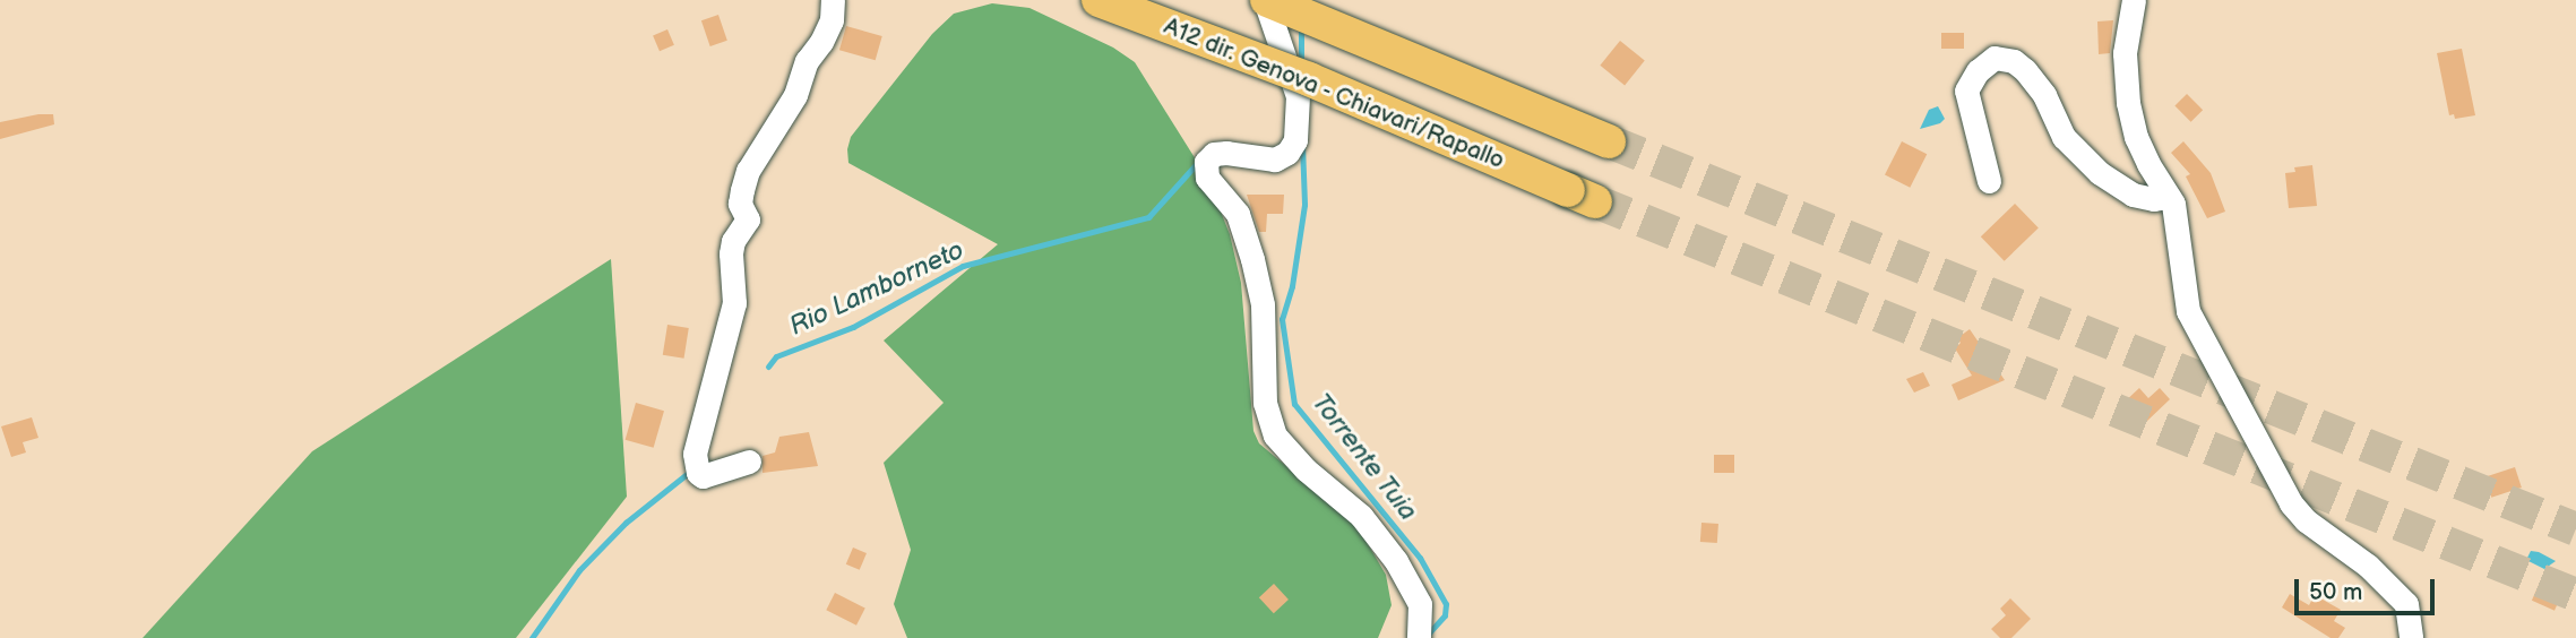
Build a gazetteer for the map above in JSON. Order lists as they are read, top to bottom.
{
  "streets": {
    "highway": ["A12 dir. Genova - Chiavari/Rapallo"]
  },
  "water": ["Rio Lamborneto", "Torrente Tuia"],
  "scale_bar": "50 m"
}
